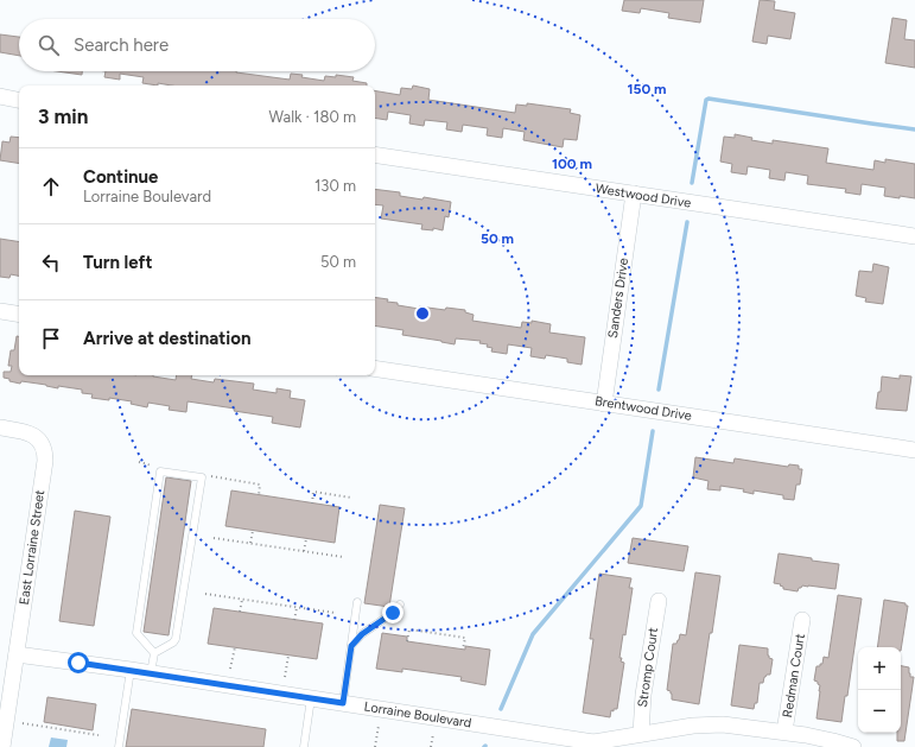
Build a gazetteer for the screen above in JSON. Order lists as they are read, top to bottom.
{
  "streets": {
    "street": [
      "Westwood Drive",
      "Sanders Drive",
      "Brentwood Drive",
      "East Lorraine Street",
      "Stromp Court",
      "Redman Court",
      "Lorraine Boulevard"
    ]
  },
  "crossings": [
    ["Westwood Drive", "Sanders Drive"],
    ["Sanders Drive", "Brentwood Drive"],
    ["East Lorraine Street", "Lorraine Boulevard"],
    ["Stromp Court", "Lorraine Boulevard"],
    ["Redman Court", "Lorraine Boulevard"]
  ],
  "page": {
    "search": "Search here",
    "heading": ["3 min", "Walk · 180 m"],
    "list": [
      ["Continue", "Lorraine Boulevard", "130 m"],
      ["Turn left", "50 m"],
      "Arrive at destination"
    ],
    "map_buttons": ["+", "−"]
  },
  "rings": ["150 m", "100 m", "50 m"]
}
